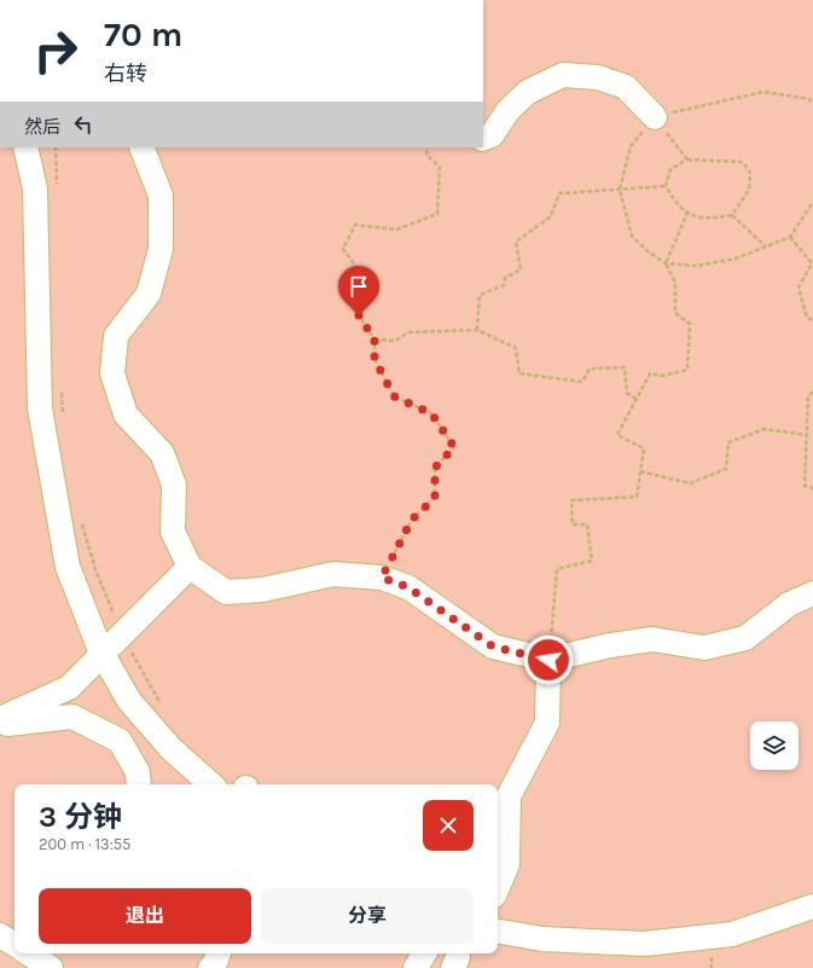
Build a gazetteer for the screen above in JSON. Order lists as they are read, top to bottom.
{
  "page": {
    "turn": ["70 m", "右转"],
    "then": "然后",
    "heading": ["3 分钟", "200 m · 13:55"],
    "buttons": ["退出", "分享"]
  }
}
